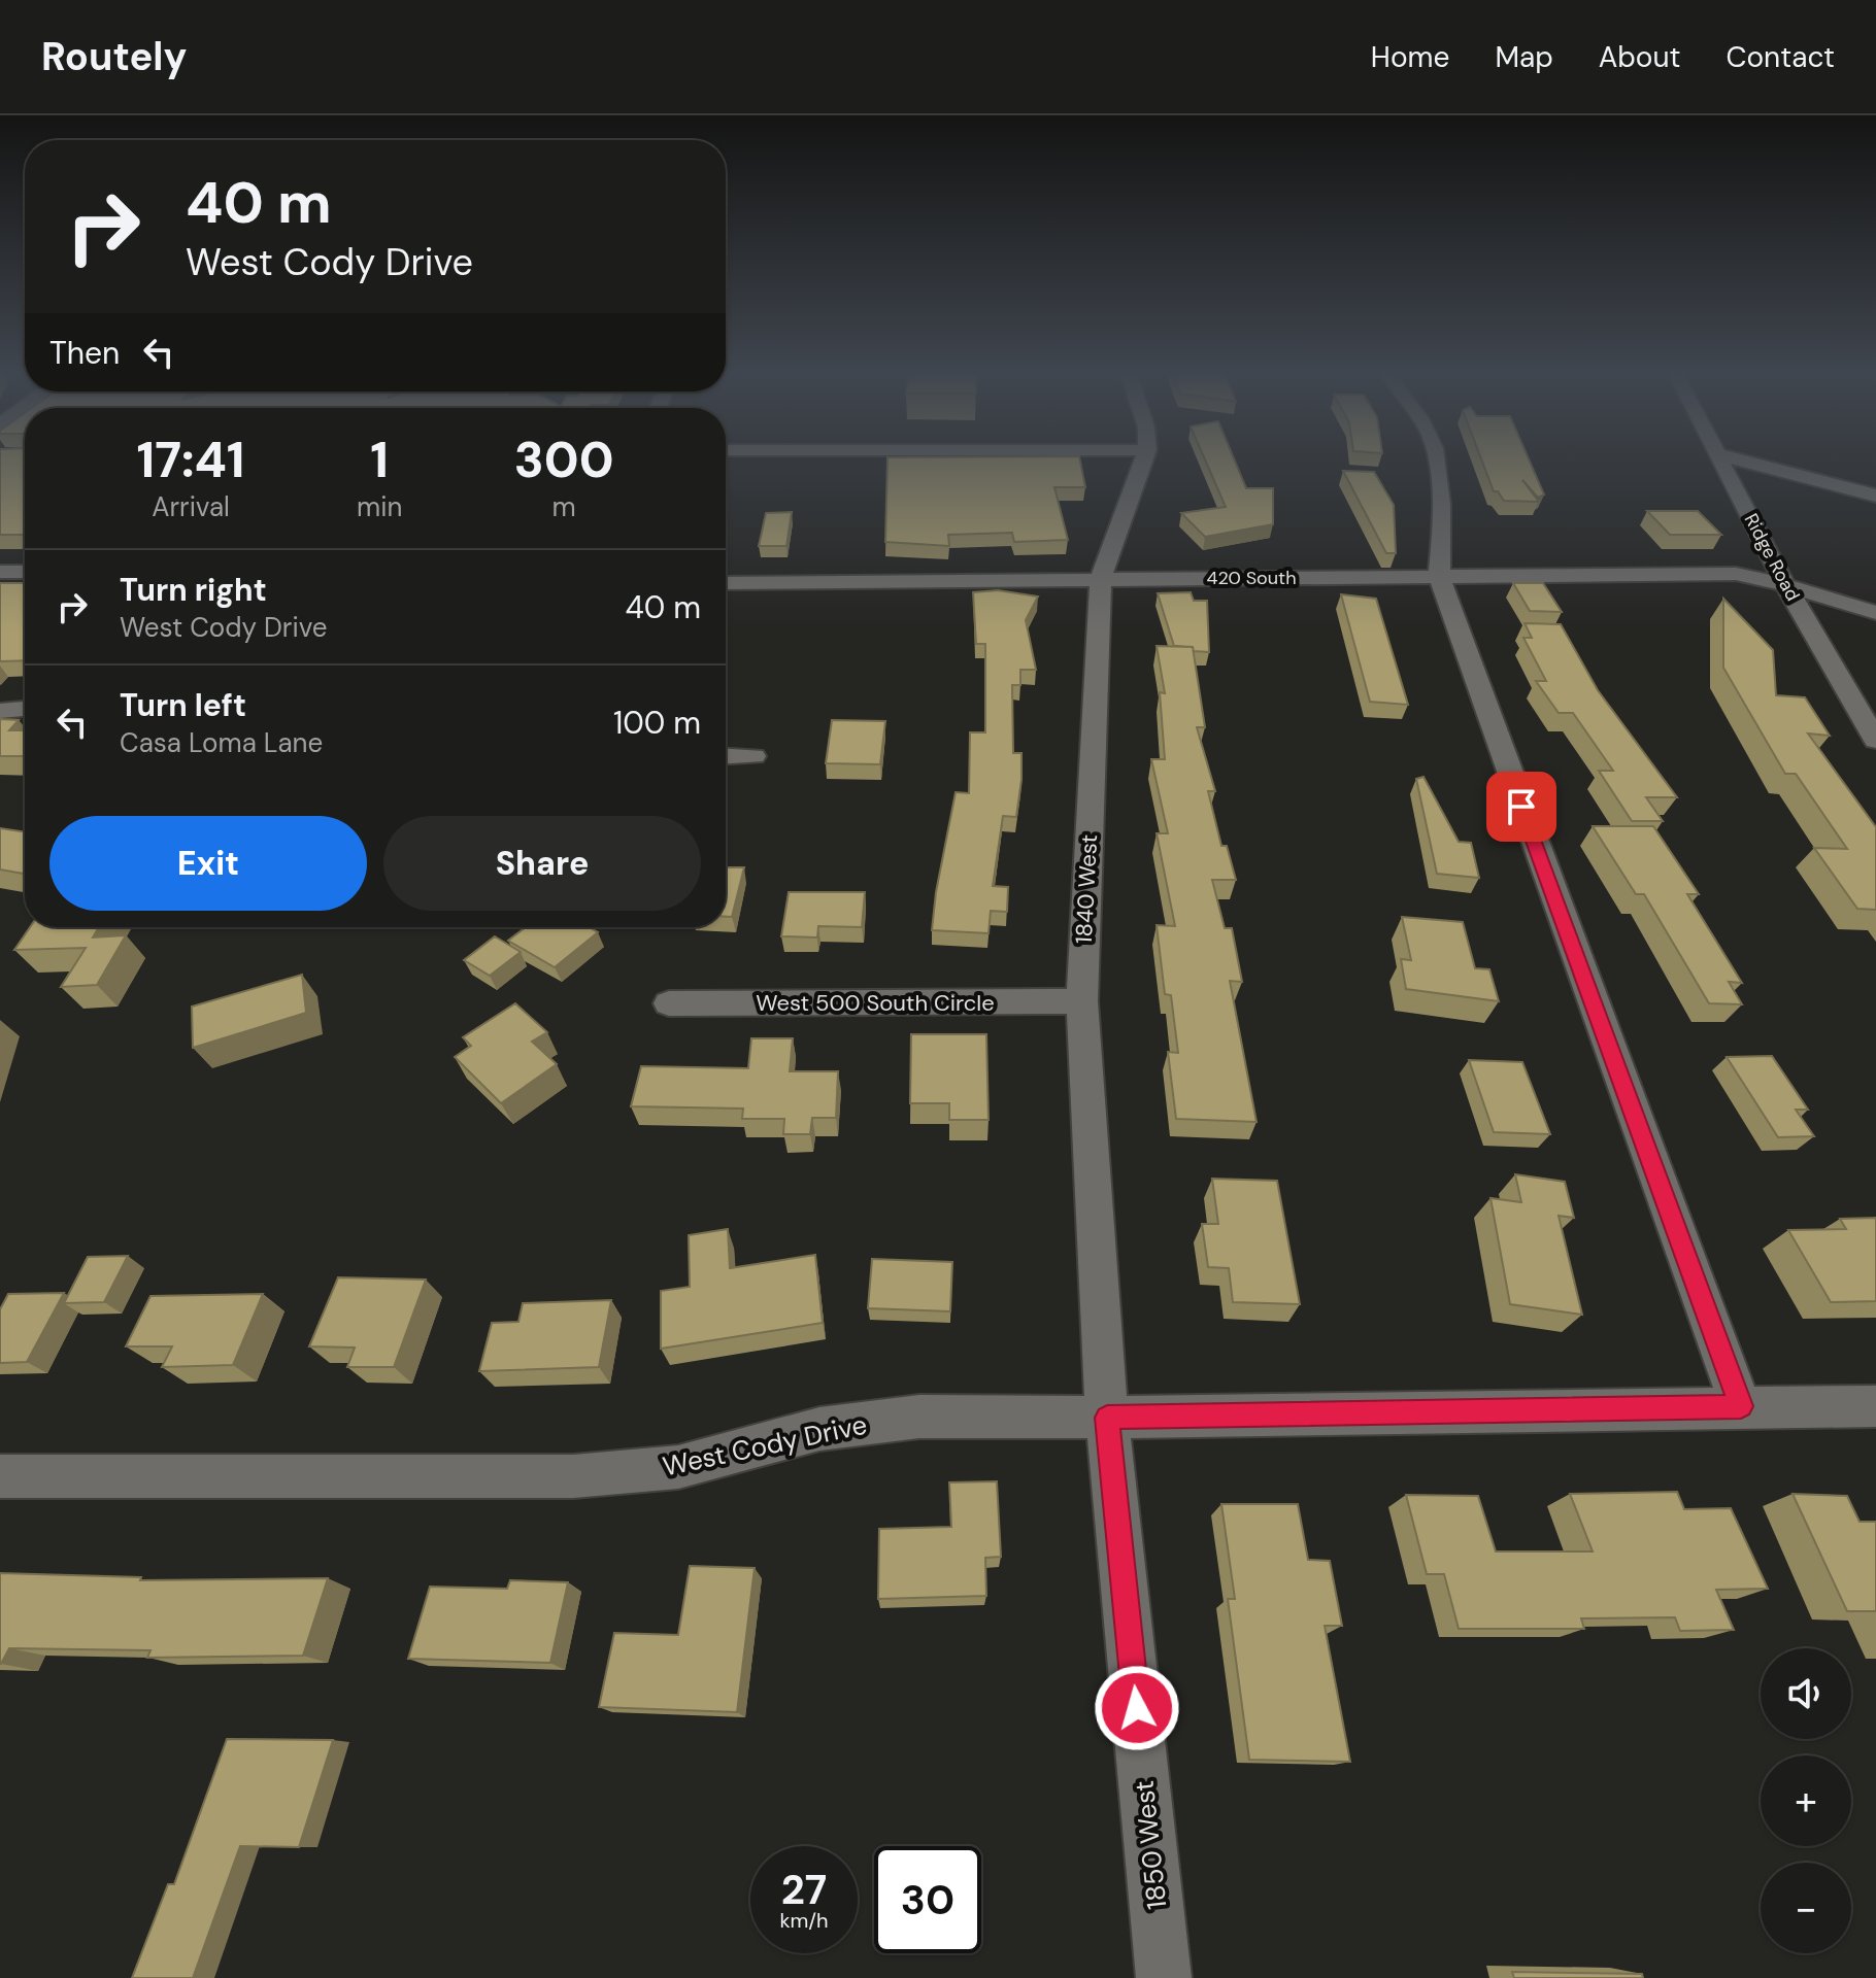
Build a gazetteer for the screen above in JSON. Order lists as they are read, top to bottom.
{
  "streets": {
    "street": [
      "Ridge Road",
      "420 South",
      "1840 West",
      "West 500 South Circle",
      "West Cody Drive",
      "1850 West"
    ]
  },
  "crossings": [
    ["Ridge Road", "420 South"],
    ["420 South", "1840 West"],
    ["1840 West", "West 500 South Circle"],
    ["1840 West", "West Cody Drive"],
    ["1840 West", "1850 West"],
    ["West Cody Drive", "1850 West"]
  ],
  "page": {
    "header": "Routely",
    "nav": [
      "Home",
      "Map",
      "About",
      "Contact"
    ],
    "turn": ["40 m", "West Cody Drive"],
    "then": "Then",
    "eta": [
      "17:41",
      "Arrival",
      "1",
      "min",
      "300",
      "m"
    ],
    "list": [
      {
        "name": "Turn right",
        "note": "West Cody Drive",
        "value": "40 m"
      },
      {
        "name": "Turn left",
        "note": "Casa Loma Lane",
        "value": "100 m"
      }
    ],
    "buttons": ["Exit", "Share"],
    "map_buttons": ["+", "−"],
    "speed": "27 km/h",
    "limit": "30"
  }
}
